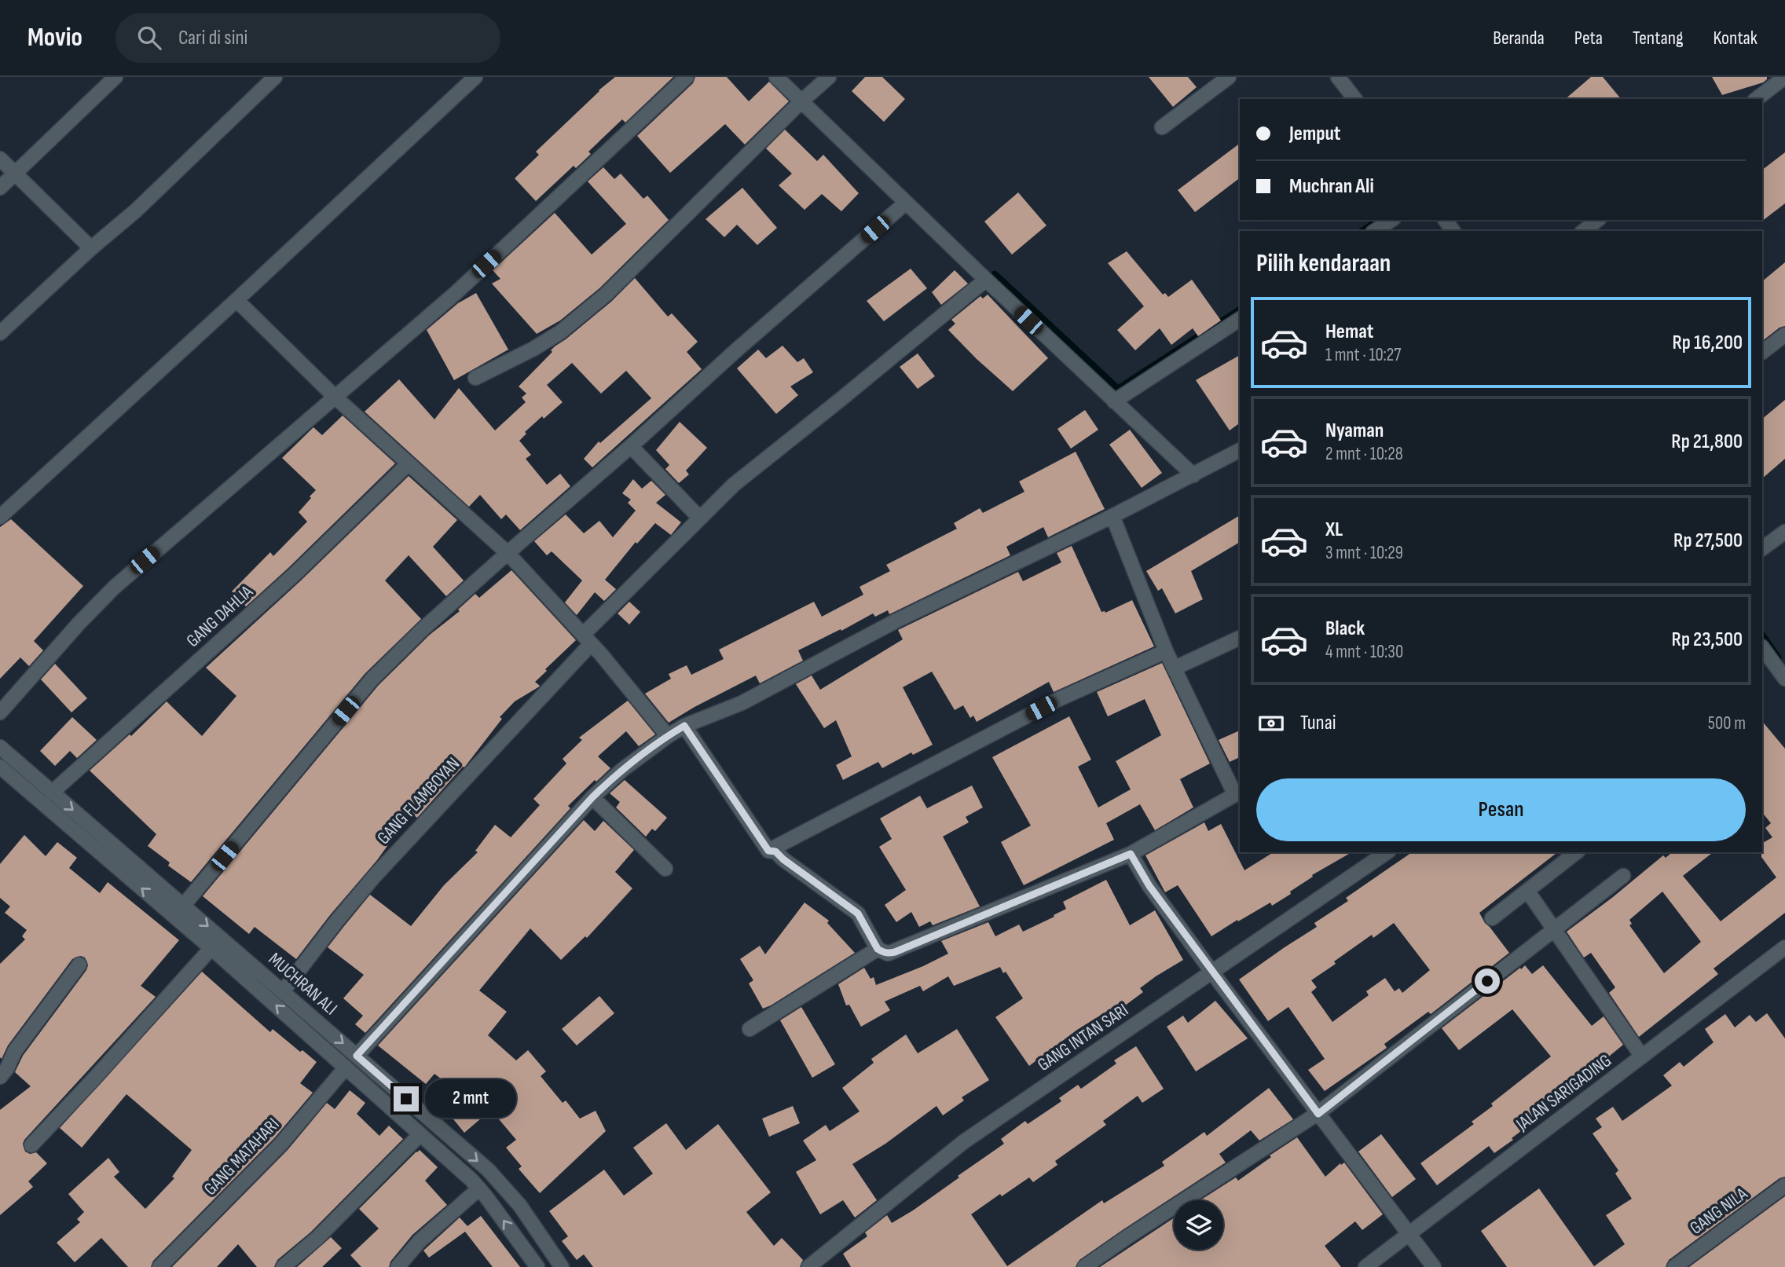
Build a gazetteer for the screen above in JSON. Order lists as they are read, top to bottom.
{
  "streets": {
    "street": [
      "GANG DAHLIA",
      "GANG FLAMBOYAN",
      "MUCHRAN ALI",
      "GANG INTAN SARI",
      "JALAN SARIGADING",
      "GANG MATAHARI",
      "GANG NILA"
    ]
  },
  "crossings": [
    ["GANG DAHLIA", "MUCHRAN ALI"],
    ["GANG FLAMBOYAN", "MUCHRAN ALI"],
    ["MUCHRAN ALI", "GANG MATAHARI"]
  ],
  "page": {
    "header": "Movio",
    "search": "Cari di sini",
    "nav": [
      "Beranda",
      "Peta",
      "Tentang",
      "Kontak"
    ],
    "banner": ["Jemput", "Muchran Ali"],
    "heading": "Pilih kendaraan",
    "list": [
      {
        "name": "Hemat",
        "note": "1 mnt · 10:27",
        "value": "Rp 16,200"
      },
      {
        "name": "Nyaman",
        "note": "2 mnt · 10:28",
        "value": "Rp 21,800"
      },
      {
        "name": "XL",
        "note": "3 mnt · 10:29",
        "value": "Rp 27,500"
      },
      {
        "name": "Black",
        "note": "4 mnt · 10:30",
        "value": "Rp 23,500"
      }
    ],
    "pay": ["Tunai", "500 m"],
    "buttons": "Pesan",
    "bubble": "2 mnt"
  }
}
